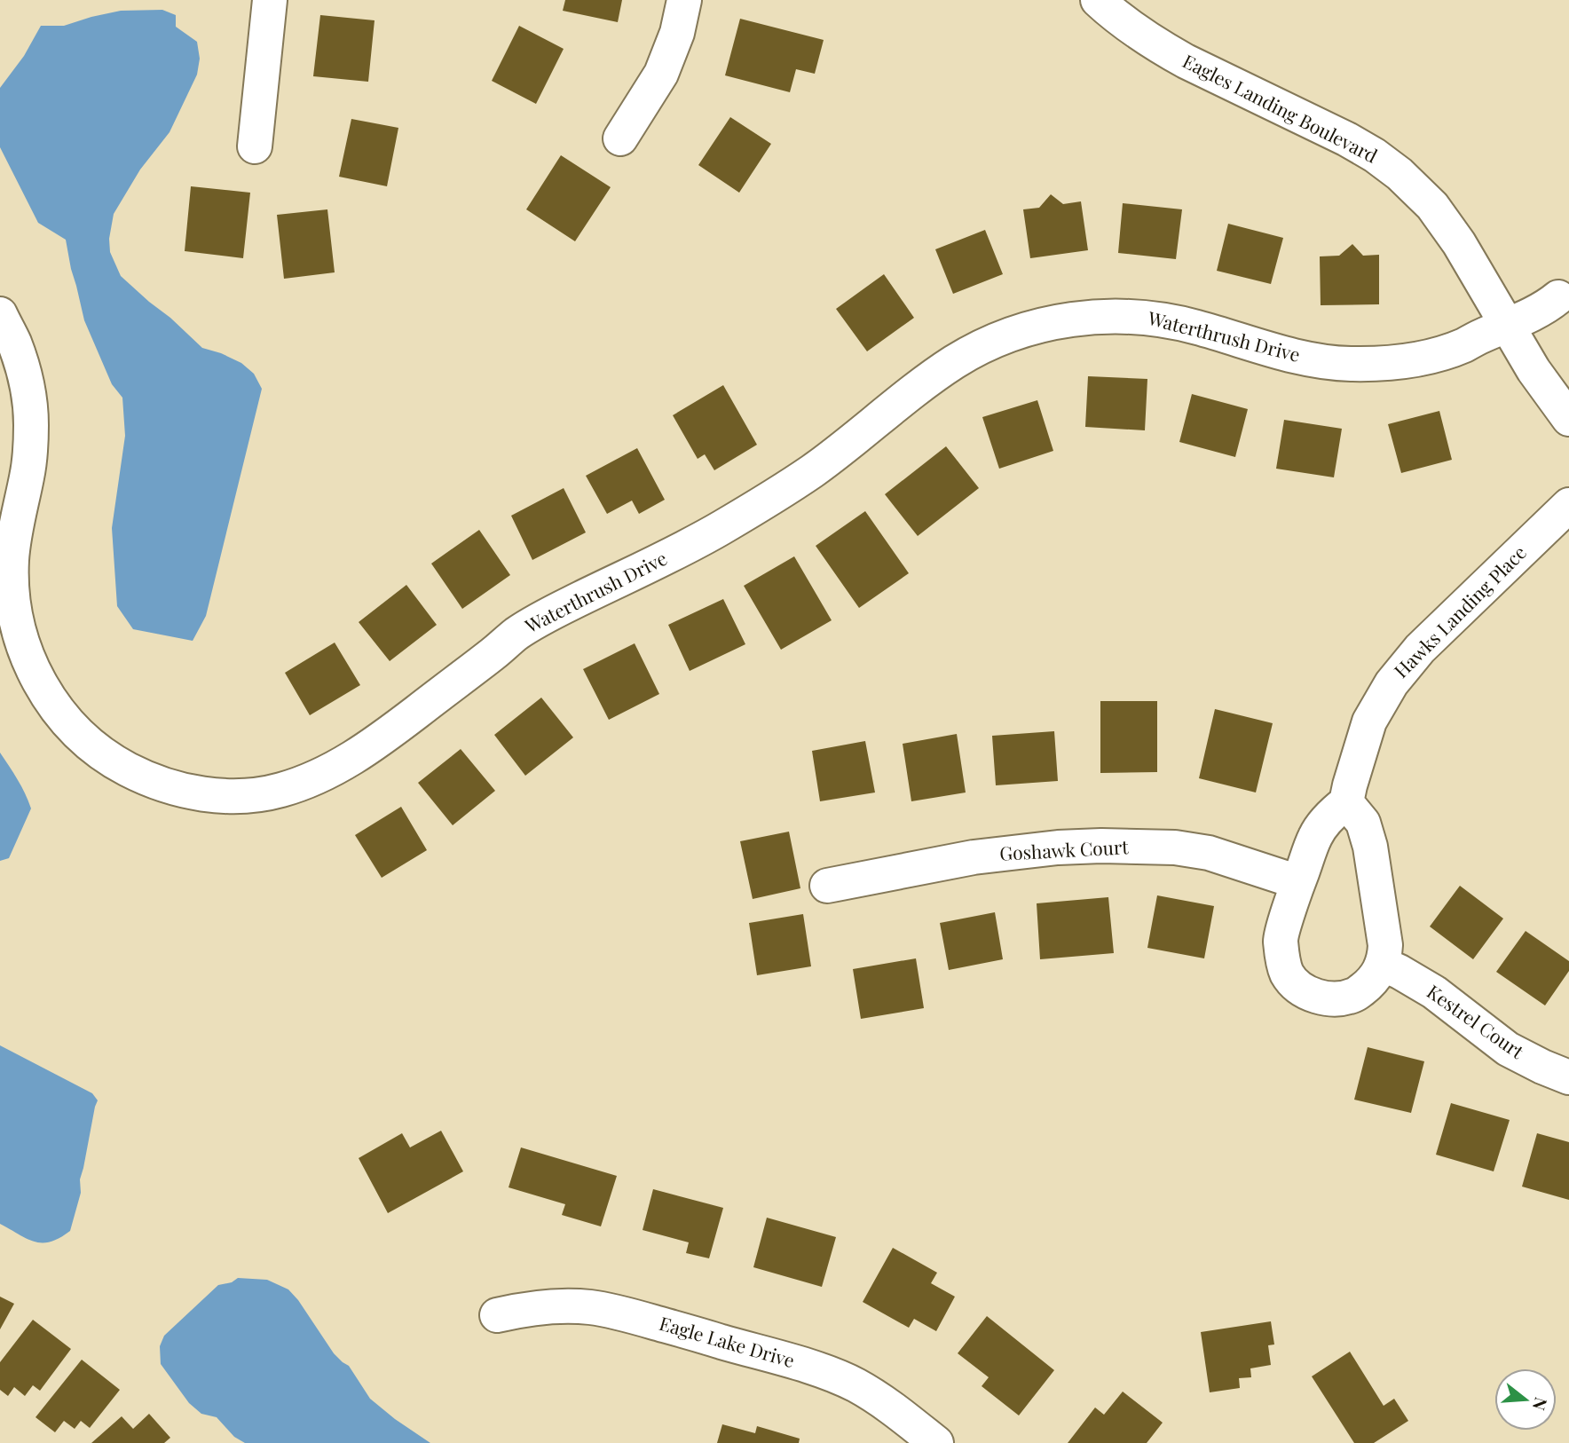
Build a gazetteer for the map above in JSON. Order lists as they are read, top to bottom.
{
  "streets": {
    "street": [
      "Eagles Landing Boulevard",
      "Waterthrush Drive",
      "Hawks Landing Place",
      "Goshawk Court",
      "Kestrel Court",
      "Eagle Lake Drive"
    ]
  },
  "crossings": [
    ["Eagles Landing Boulevard", "Waterthrush Drive"]
  ],
  "north": "right"
}
